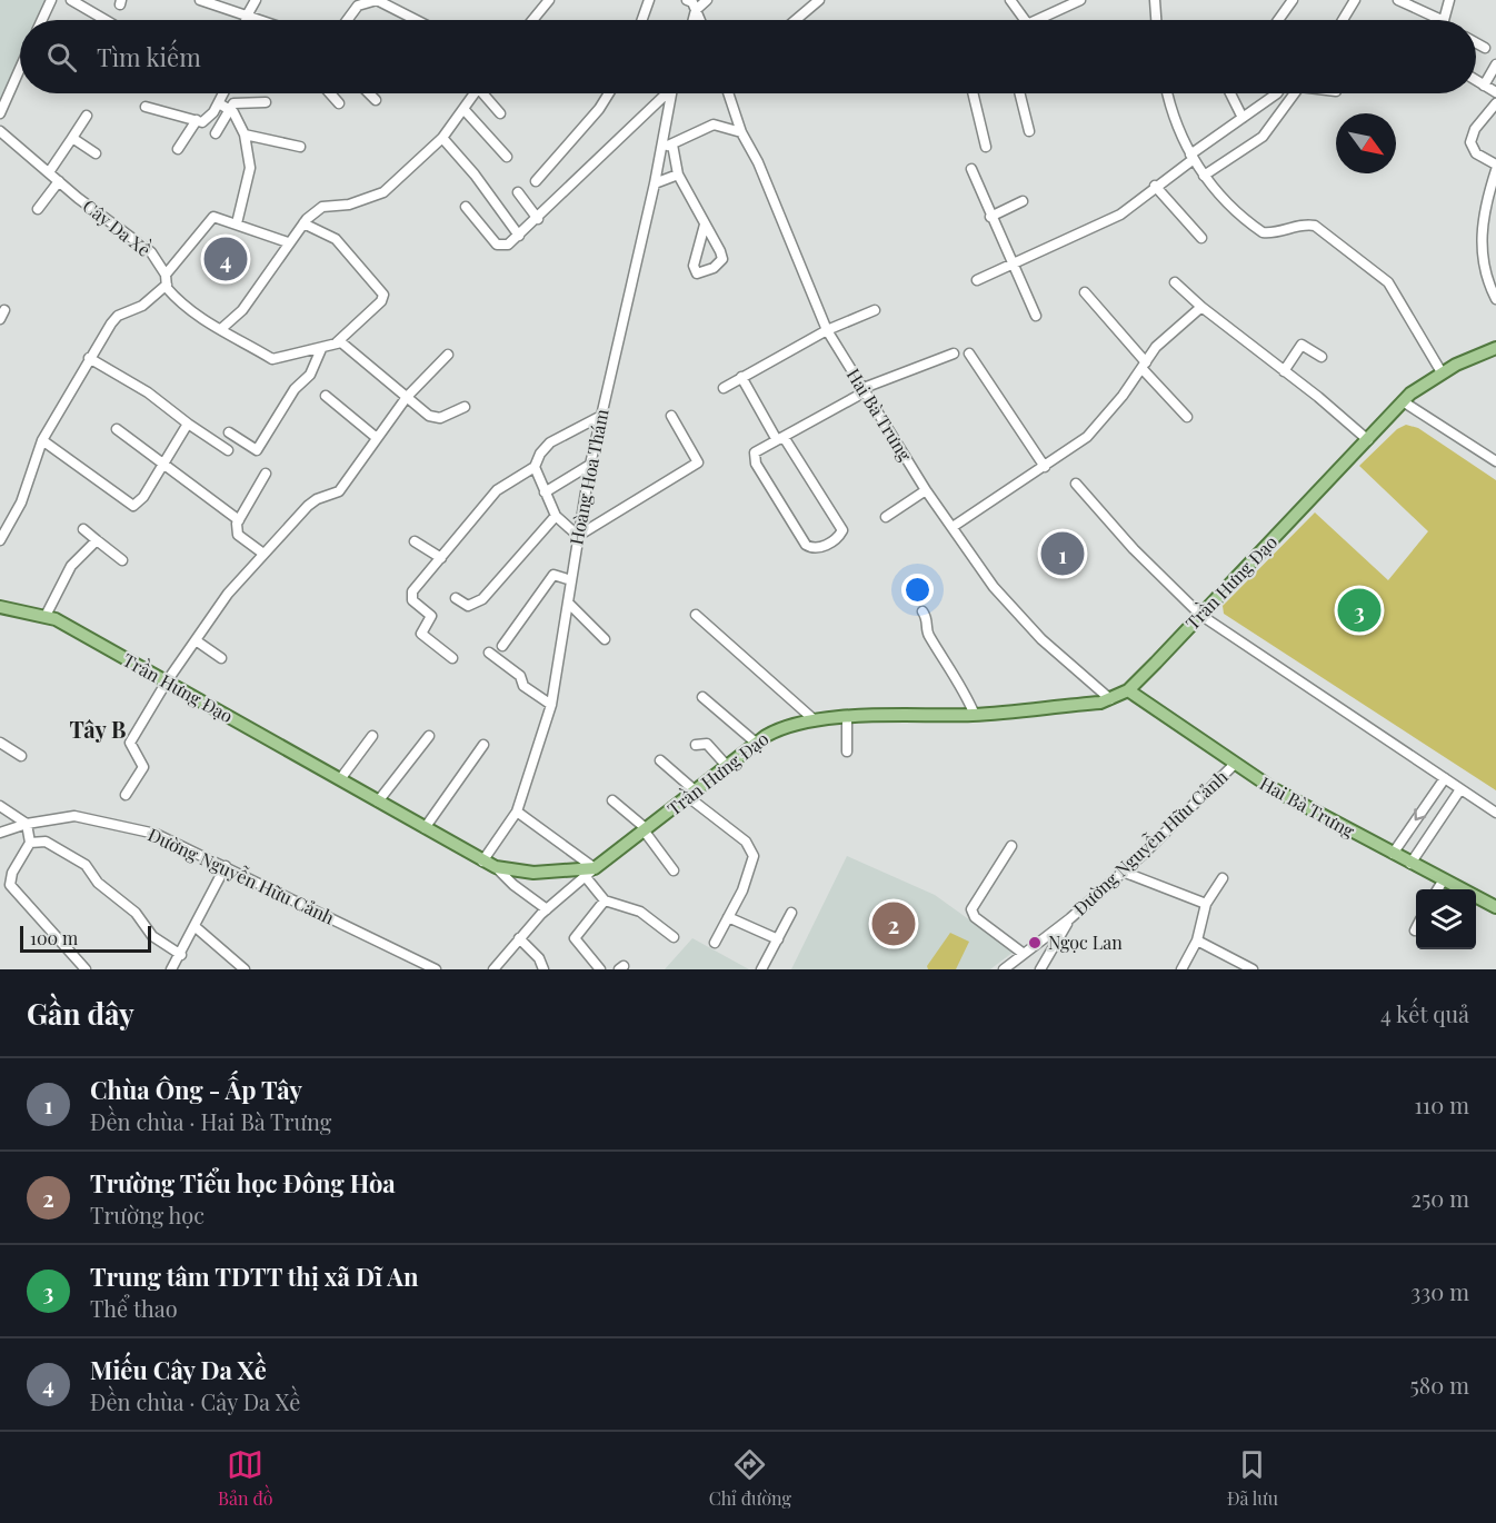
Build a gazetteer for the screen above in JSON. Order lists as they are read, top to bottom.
{
  "streets": {
    "main road": ["Hai Bà Trưng", "Trần Hưng Đạo"],
    "street": ["Cây Da Xề", "Hoàng Hoa Thám", "Đường Nguyễn Hữu Cảnh"]
  },
  "crossings": [
    ["Hai Bà Trưng", "Trần Hưng Đạo"],
    ["Hai Bà Trưng", "Đường Nguyễn Hữu Cảnh"],
    ["Hoàng Hoa Thám", "Trần Hưng Đạo"]
  ],
  "districts": ["Tây B"],
  "places": ["Ngọc Lan"],
  "scale_bar": "100 m",
  "north": "bottom right",
  "page": {
    "search": "Tìm kiếm",
    "pins": [
      "4",
      "1",
      "3",
      "2"
    ],
    "scale": "100 m",
    "heading": ["Gần đây", "4 kết quả"],
    "list": [
      {
        "mark": "1",
        "name": "Chùa Ông - Ấp Tây",
        "note": "Đền chùa · Hai Bà Trưng",
        "value": "110 m"
      },
      {
        "mark": "2",
        "name": "Trường Tiểu học Đông Hòa",
        "note": "Trường học",
        "value": "250 m"
      },
      {
        "mark": "3",
        "name": "Trung tâm TDTT thị xã Dĩ An",
        "note": "Thể thao",
        "value": "330 m"
      },
      {
        "mark": "4",
        "name": "Miếu Cây Da Xề",
        "note": "Đền chùa · Cây Da Xề",
        "value": "580 m"
      }
    ],
    "nav": ["Bản đồ", "Chỉ đường", "Đã lưu"]
  }
}
